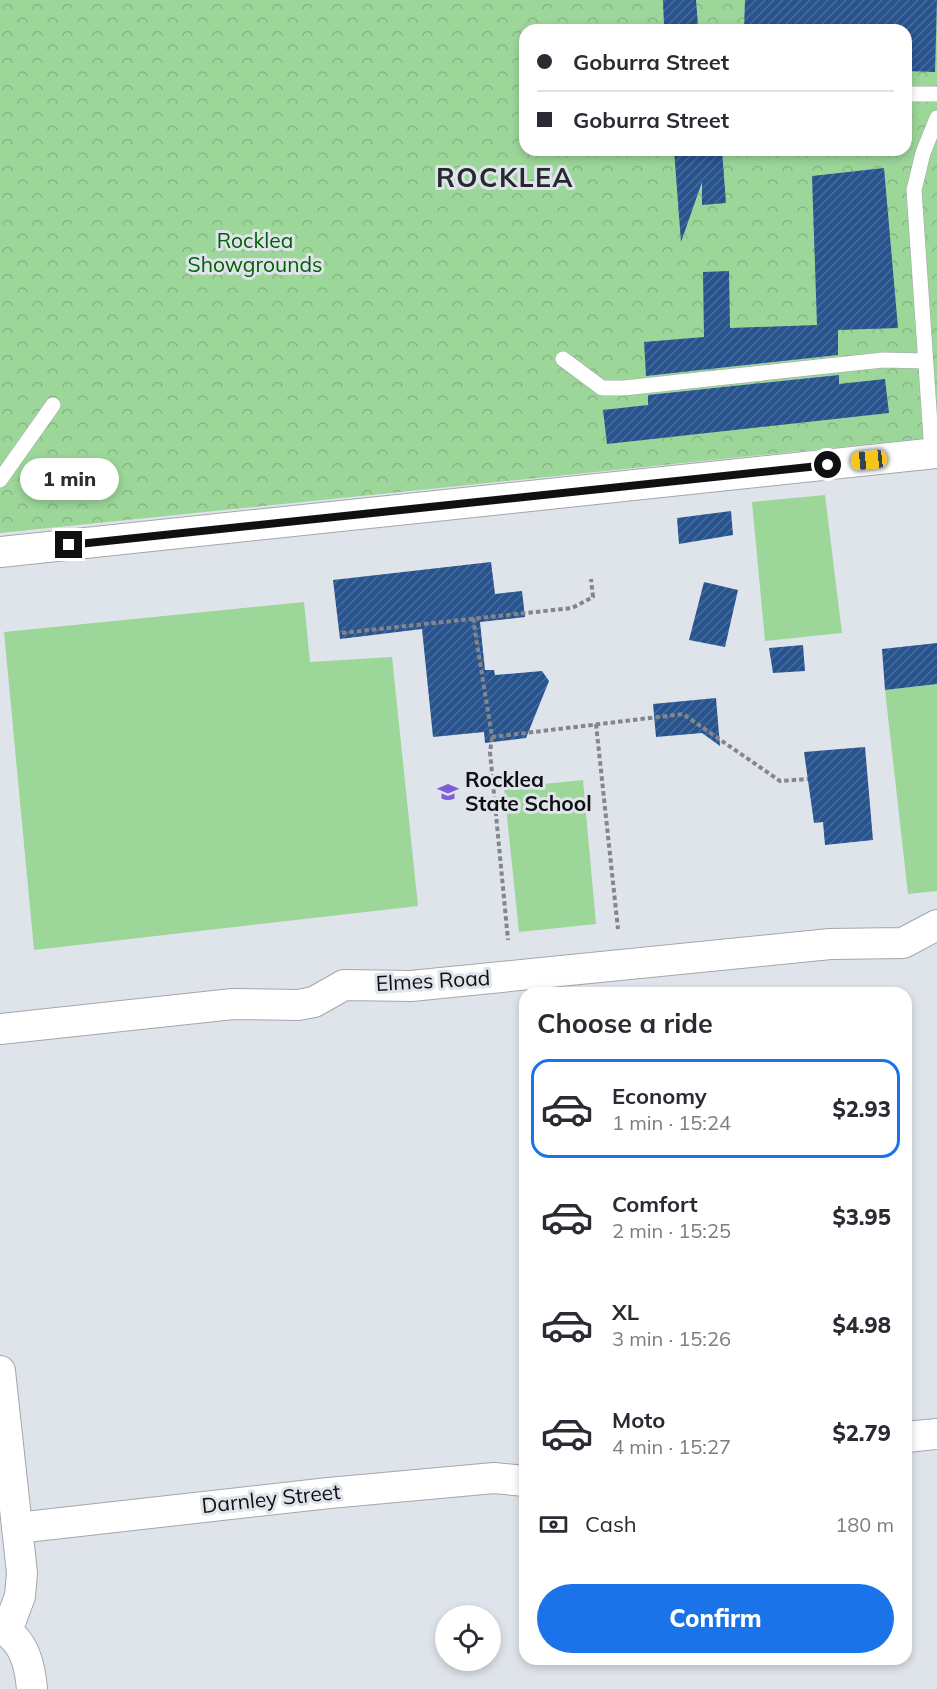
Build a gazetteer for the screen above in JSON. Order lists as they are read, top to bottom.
{
  "streets": {
    "street": ["Elmes Road", "Darnley Street"]
  },
  "districts": ["ROCKLEA"],
  "parks": ["Rocklea Showgrounds"],
  "places": {
    "school or university": ["Rocklea State School"]
  },
  "page": {
    "banner": ["Goburra Street", "Goburra Street"],
    "bubble": "1 min",
    "heading": "Choose a ride",
    "list": [
      {
        "name": "Economy",
        "note": "1 min · 15:24",
        "value": "$2.93"
      },
      {
        "name": "Comfort",
        "note": "2 min · 15:25",
        "value": "$3.95"
      },
      {
        "name": "XL",
        "note": "3 min · 15:26",
        "value": "$4.98"
      },
      {
        "name": "Moto",
        "note": "4 min · 15:27",
        "value": "$2.79"
      }
    ],
    "pay": ["Cash", "180 m"],
    "buttons": "Confirm"
  }
}
